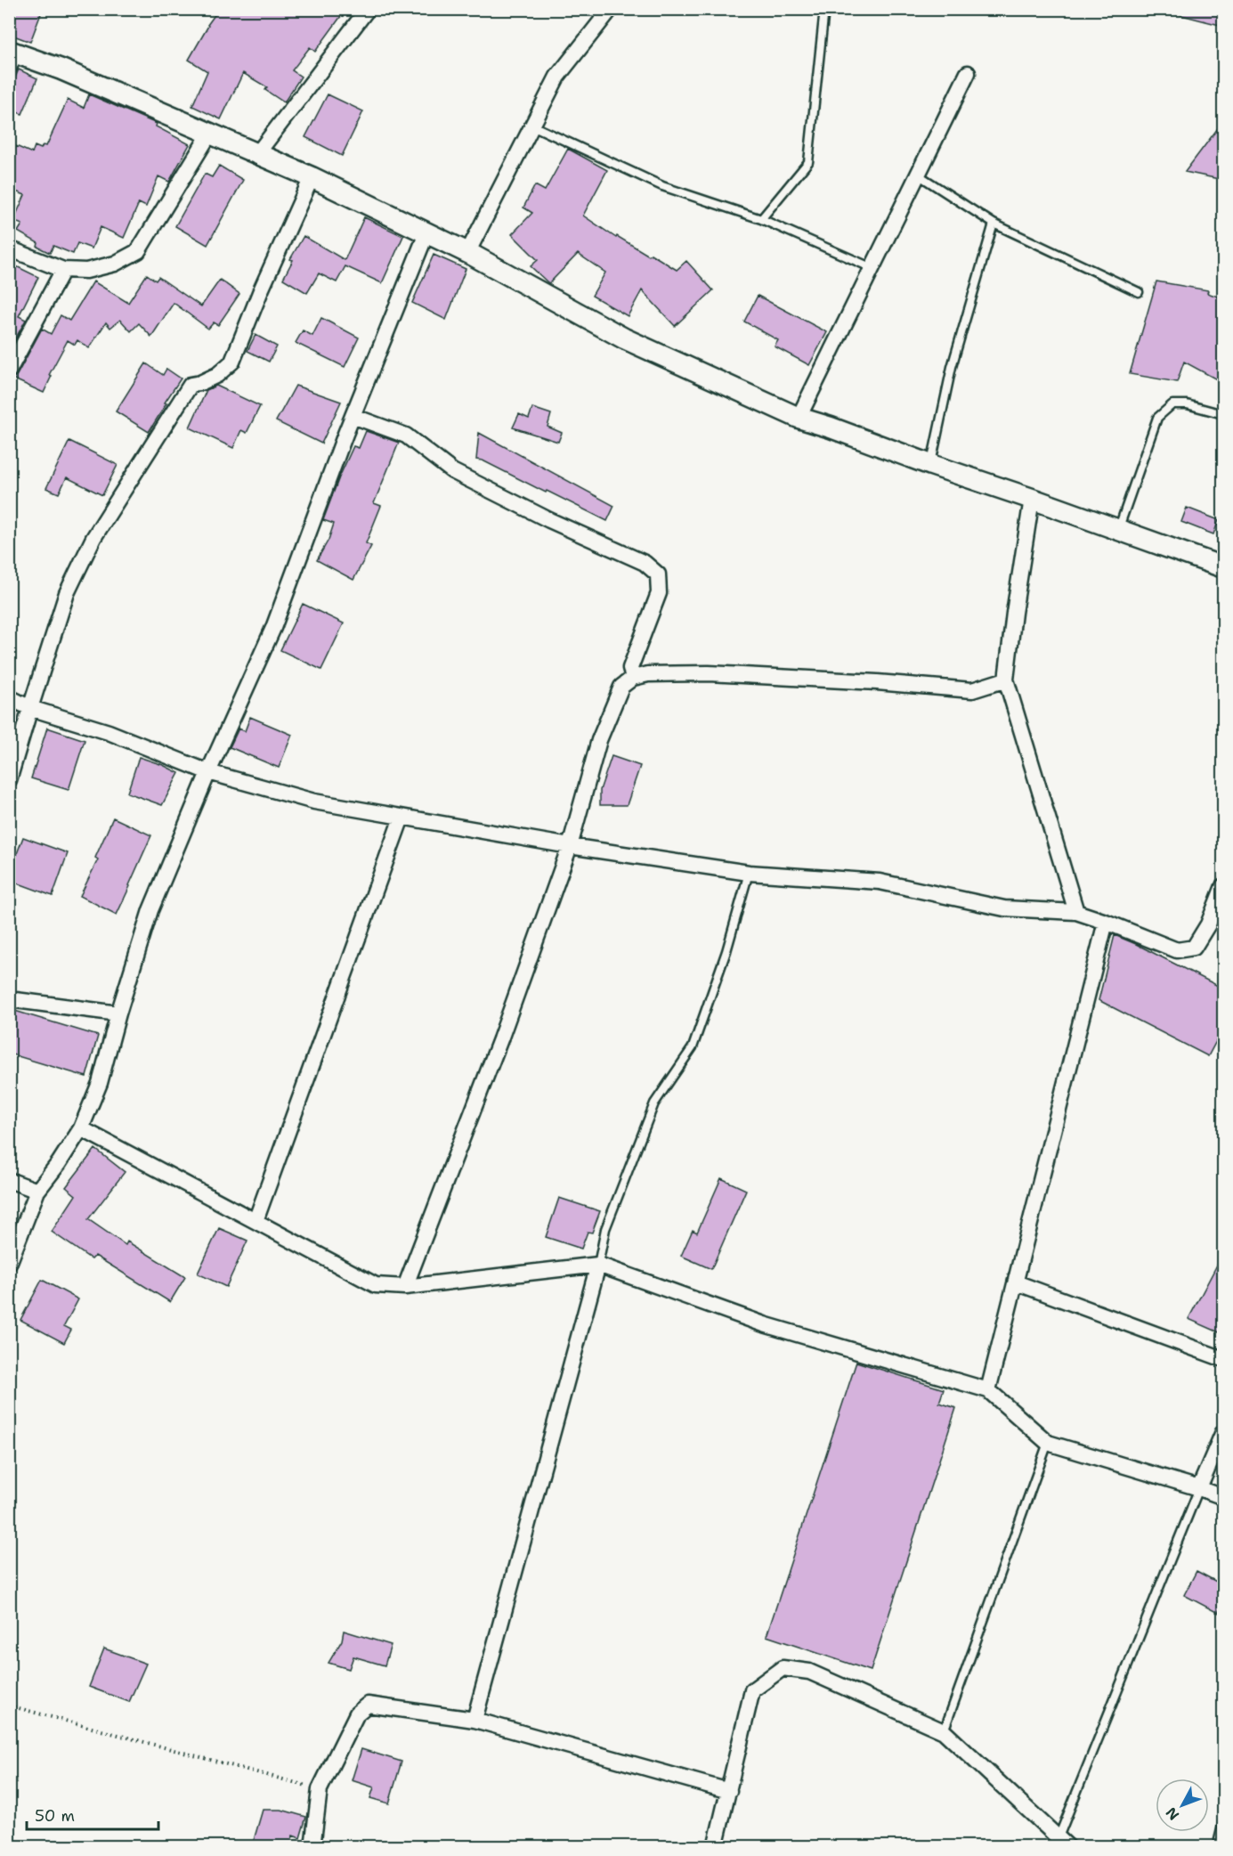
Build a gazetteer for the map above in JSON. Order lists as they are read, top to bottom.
{
  "scale_bar": "50 m",
  "north": "bottom left"
}
